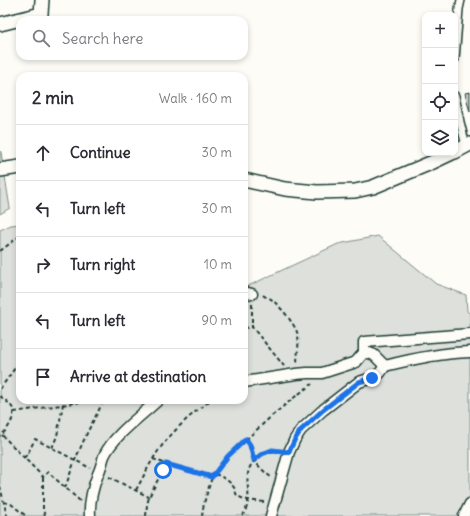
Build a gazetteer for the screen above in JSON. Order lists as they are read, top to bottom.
{
  "page": {
    "map_buttons": ["+", "−"],
    "search": "Search here",
    "heading": ["2 min", "Walk · 160 m"],
    "list": [
      ["Continue", "30 m"],
      ["Turn left", "30 m"],
      ["Turn right", "10 m"],
      ["Turn left", "90 m"],
      "Arrive at destination"
    ]
  }
}
